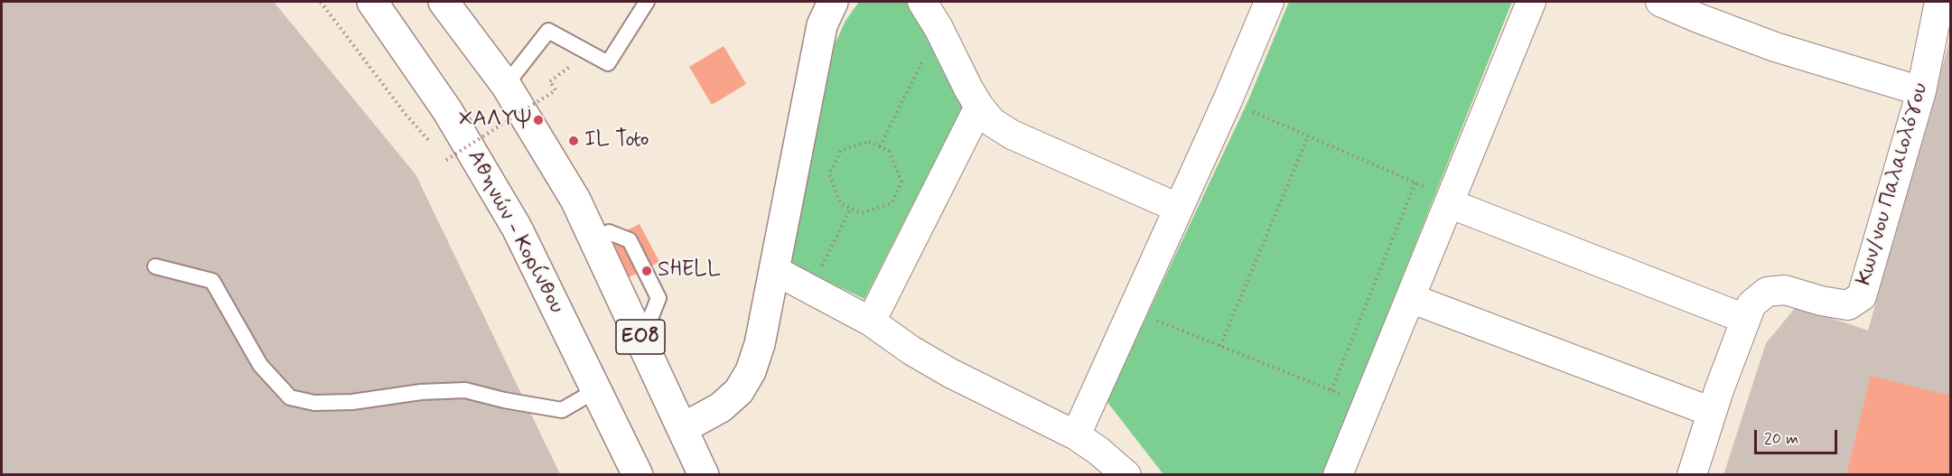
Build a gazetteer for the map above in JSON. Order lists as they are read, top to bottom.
{
  "streets": {
    "main road": ["Αθηνών - Κορίνθου", "ΕΟ8"],
    "street": ["Κων/νου Παλαιολόγου"]
  },
  "places": ["ΧΑΛΥΨ", "IL Toto", "SHELL"],
  "scale_bar": "20 m"
}
